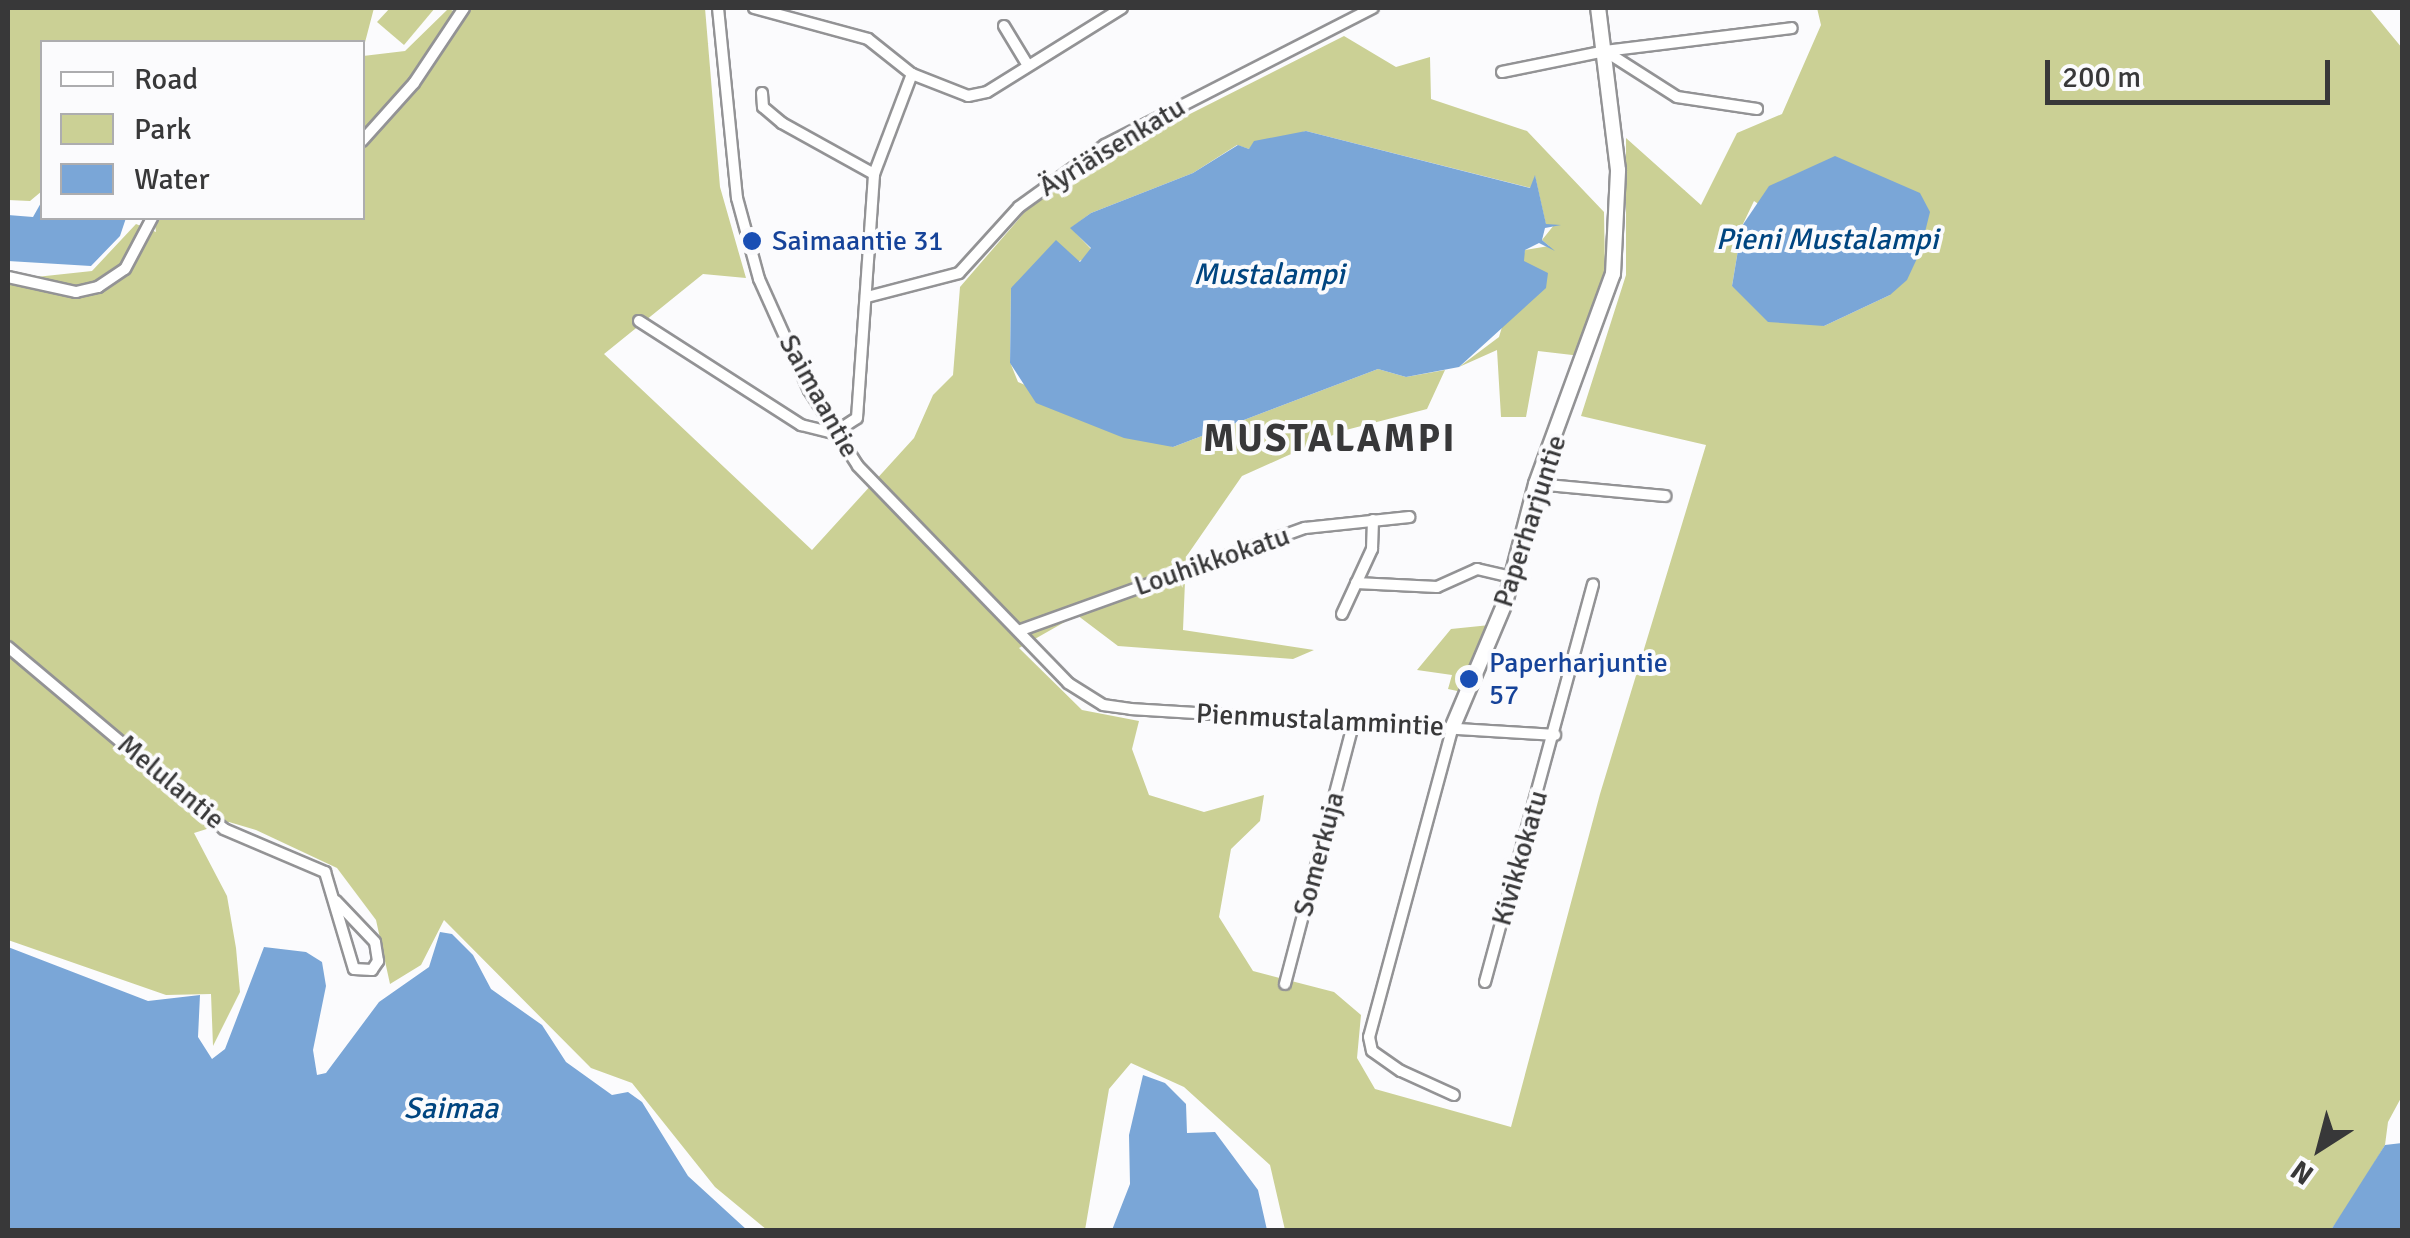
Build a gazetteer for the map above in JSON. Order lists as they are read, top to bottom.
{
  "streets": {
    "street": [
      "Äyriäisenkatu",
      "Saimaantie",
      "Paperharjuntie",
      "Louhikkokatu",
      "Pienmustalammintie",
      "Melulantie",
      "Somerkuja",
      "Kivikkokatu"
    ]
  },
  "crossings": [
    ["Saimaantie", "Louhikkokatu"],
    ["Saimaantie", "Pienmustalammintie"],
    ["Paperharjuntie", "Pienmustalammintie"],
    ["Pienmustalammintie", "Somerkuja"],
    ["Pienmustalammintie", "Kivikkokatu"]
  ],
  "districts": ["MUSTALAMPI"],
  "water": ["Pieni Mustalampi", "Mustalampi", "Saimaa"],
  "places": ["Saimaantie 31", "Paperharjuntie 57"],
  "legend": ["Road", "Park", "Water"],
  "scale_bar": "200 m",
  "north": "bottom left"
}
